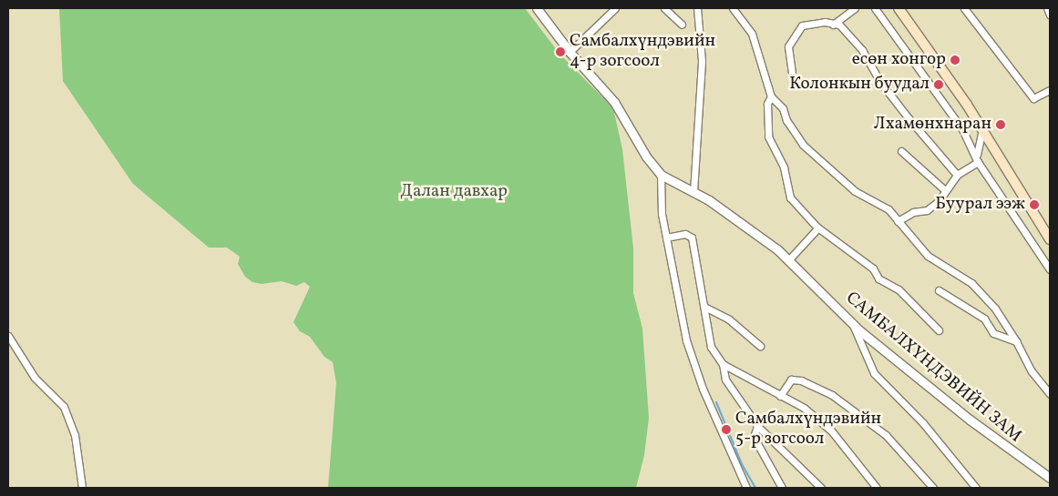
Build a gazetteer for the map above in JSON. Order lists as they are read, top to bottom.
{
  "streets": {
    "street": ["САМБАЛХҮНДЭВИЙН ЗАМ"]
  },
  "parks": ["Далан давхар"],
  "places": [
    "Самбалхүндэвийн 4-р зогсоол",
    "есөн хонгор",
    "Колонкын буудал",
    "Лхамөнхнаран",
    "Буурал ээж",
    "Самбалхүндэвийн 5-р зогсоол"
  ]
}
